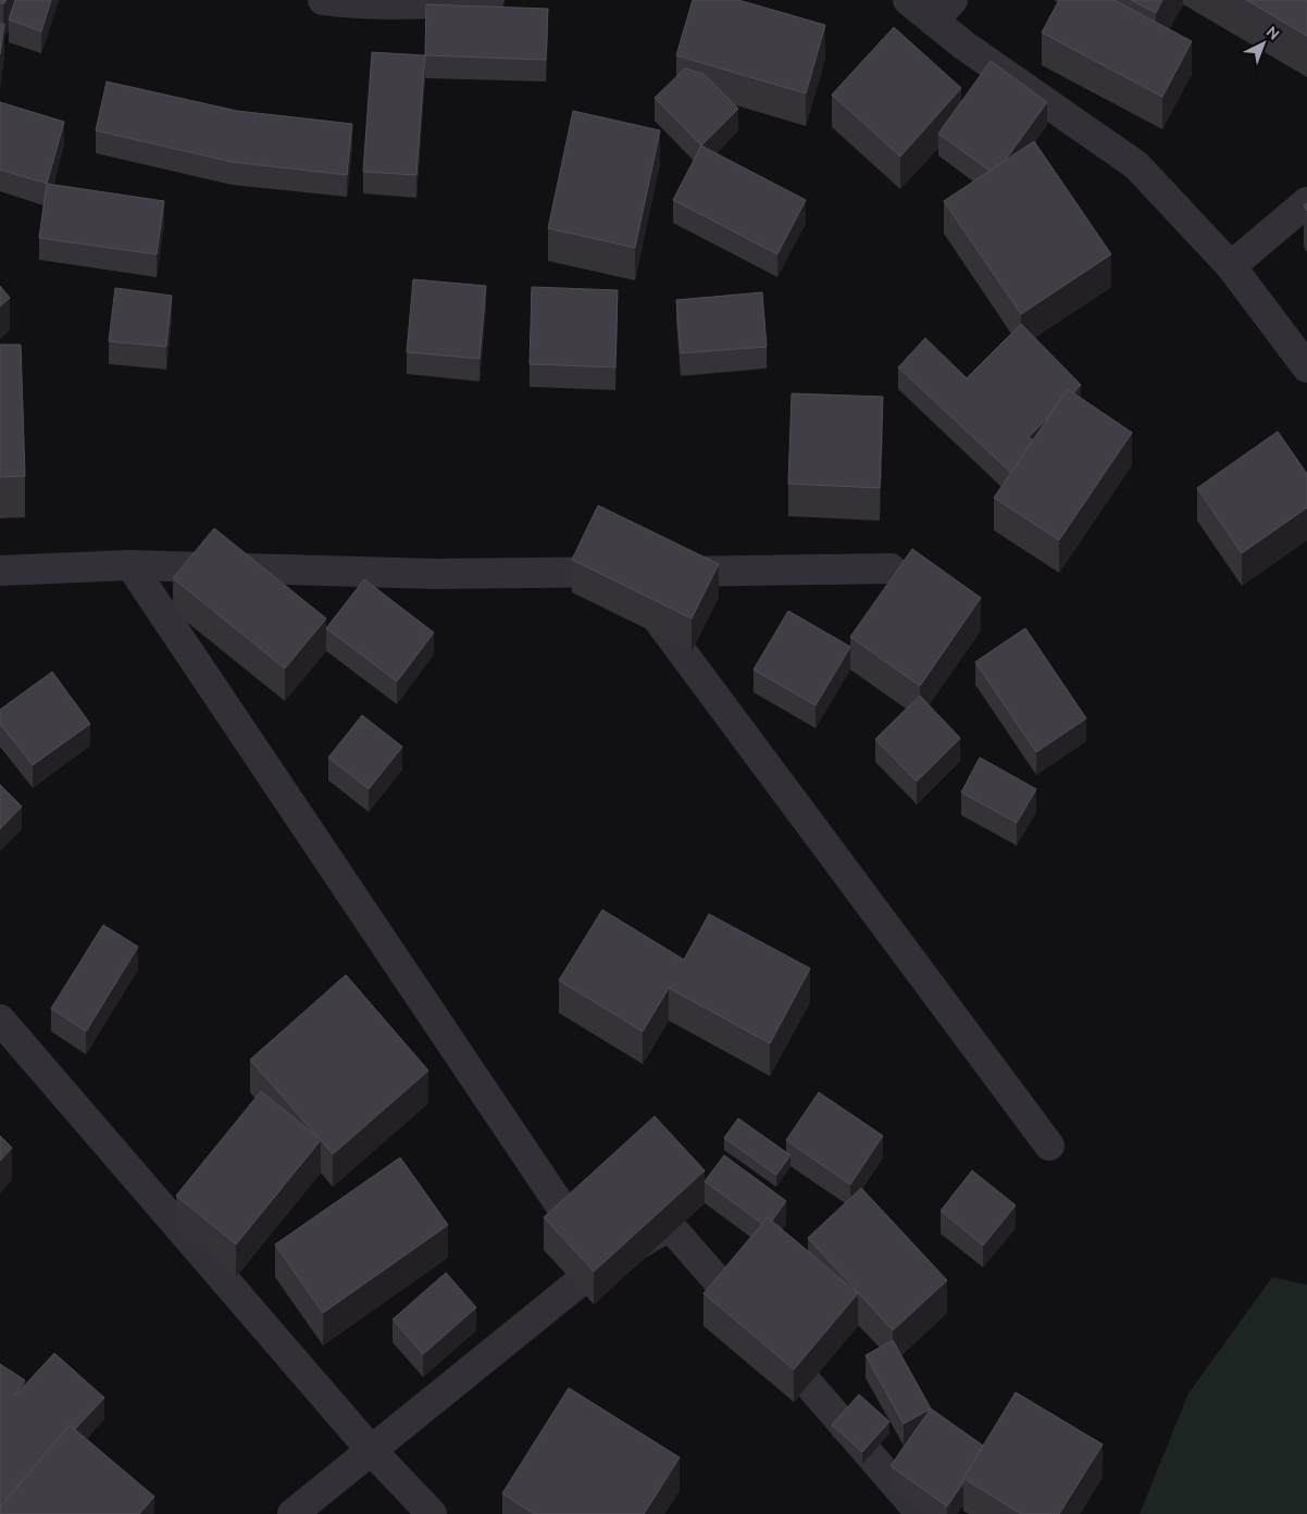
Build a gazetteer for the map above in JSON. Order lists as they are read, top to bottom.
{
  "north": "top right"
}
